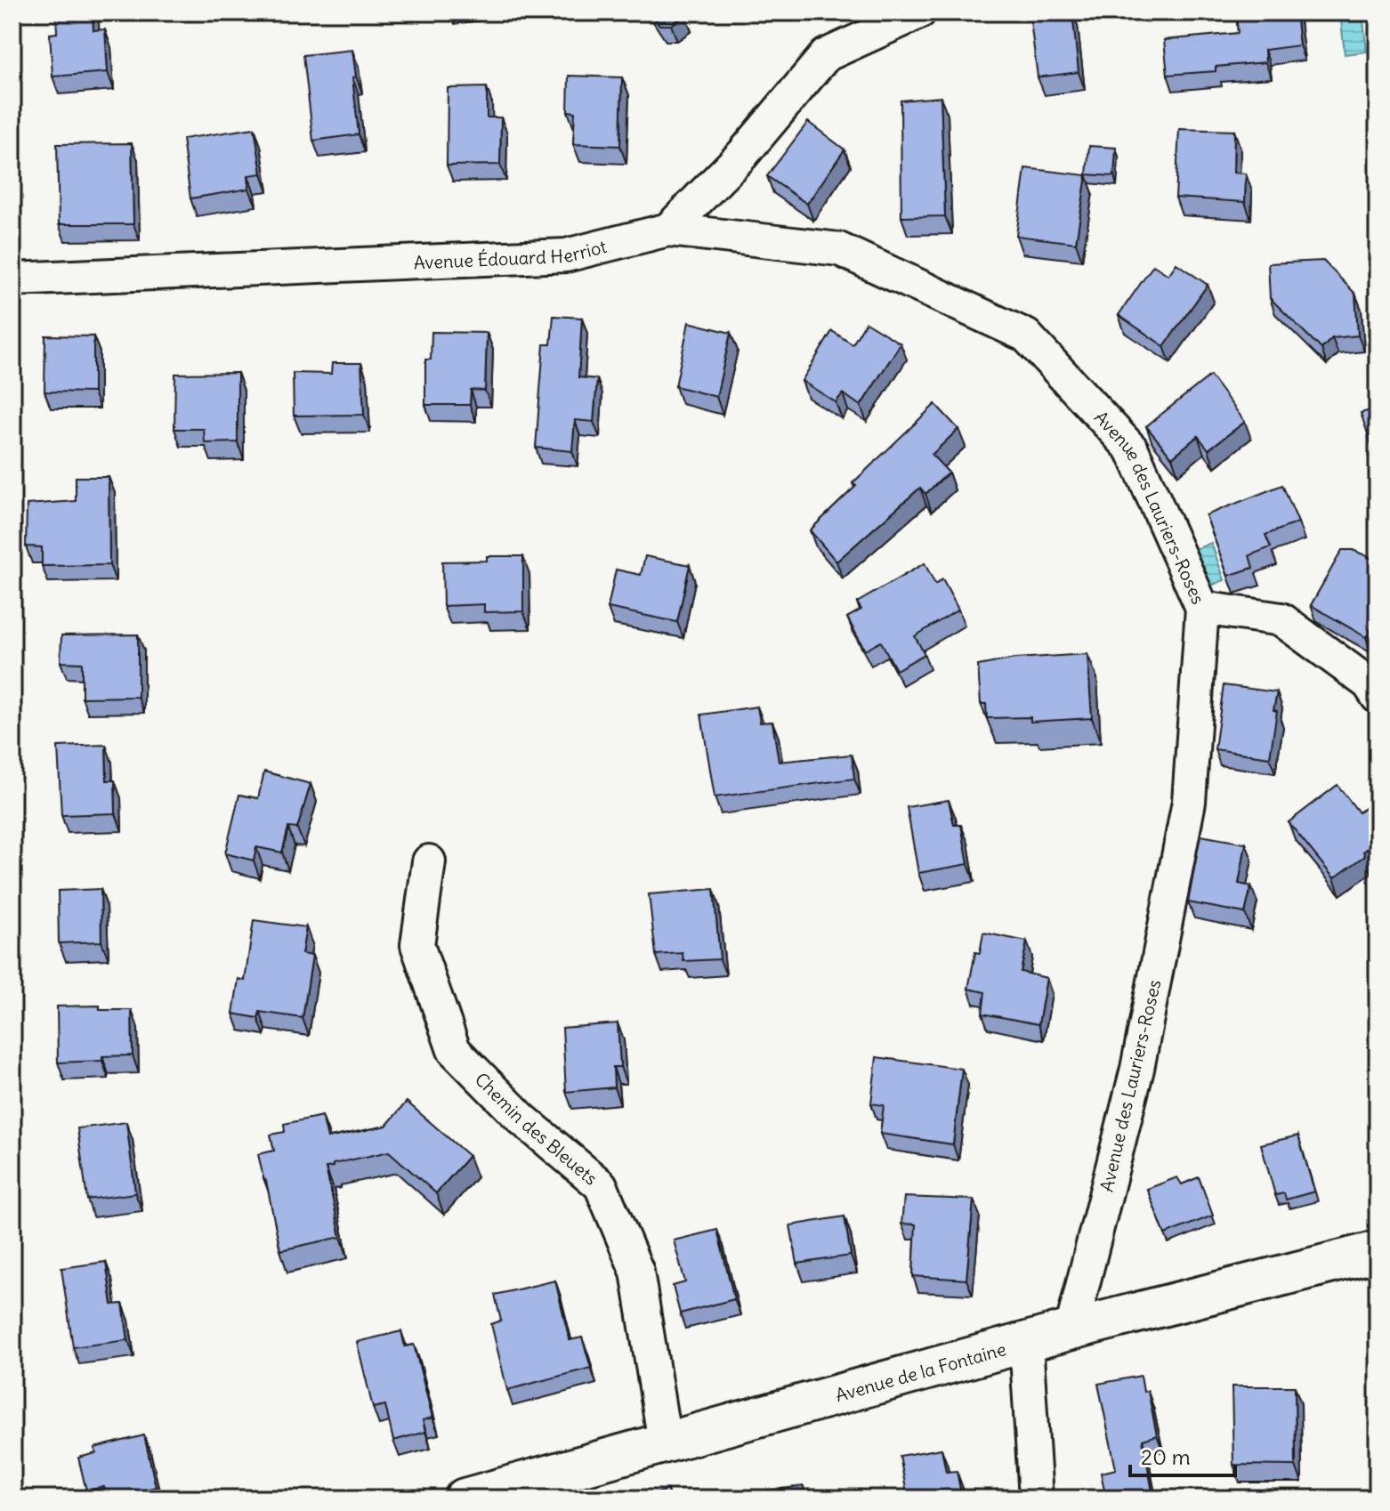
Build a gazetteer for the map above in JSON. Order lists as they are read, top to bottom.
{
  "streets": {
    "street": [
      "Avenue Édouard Herriot",
      "Avenue des Lauriers-Roses",
      "Chemin des Bleuets",
      "Avenue de la Fontaine"
    ]
  },
  "crossings": [
    ["Avenue Édouard Herriot", "Avenue des Lauriers-Roses"],
    ["Avenue des Lauriers-Roses", "Avenue de la Fontaine"],
    ["Chemin des Bleuets", "Avenue de la Fontaine"]
  ],
  "scale_bar": "20 m"
}
